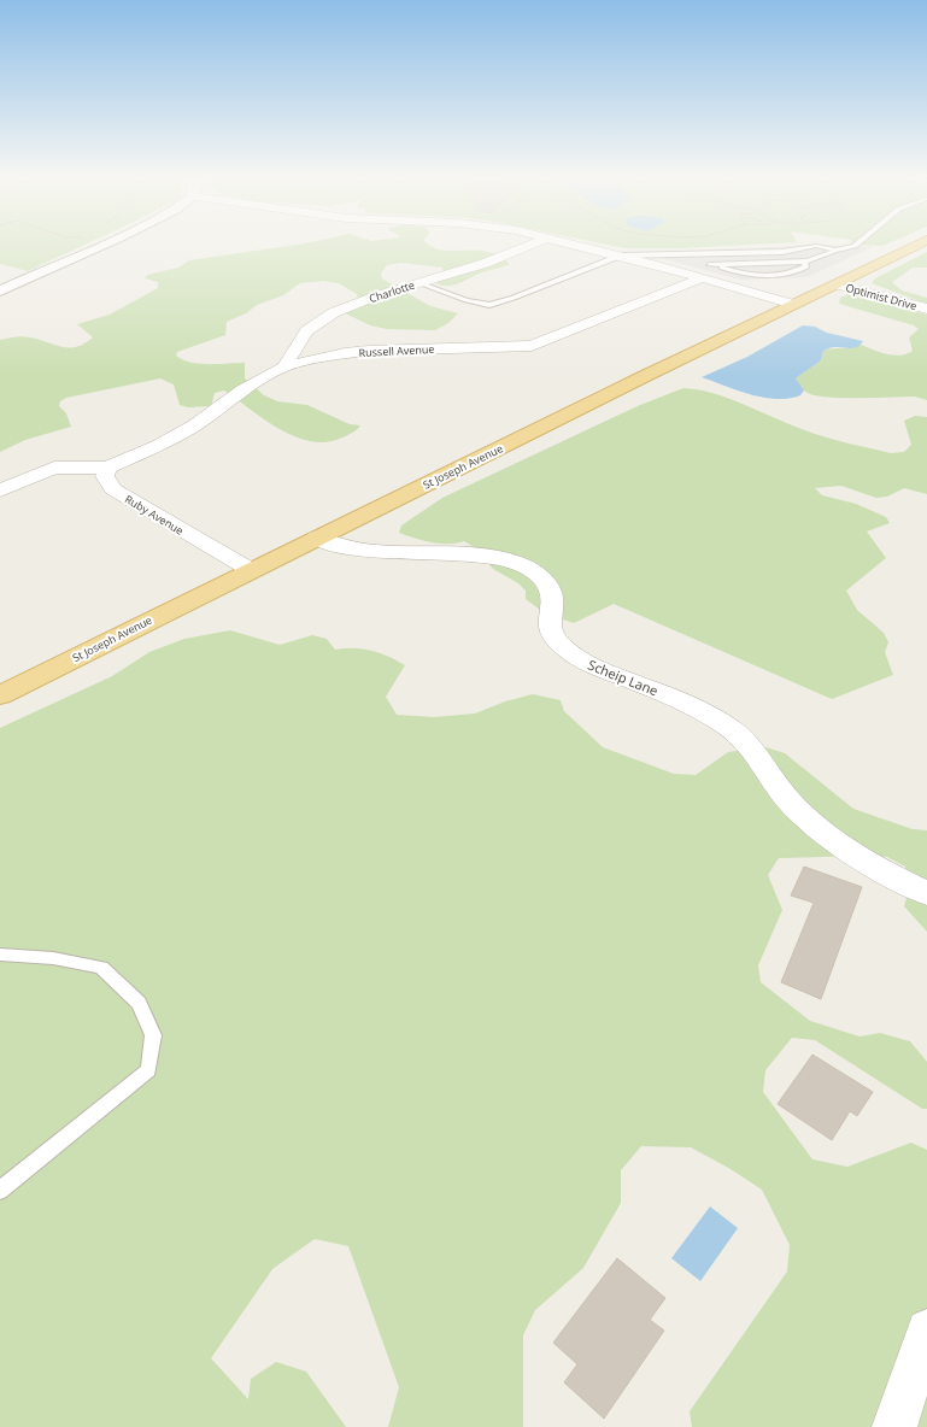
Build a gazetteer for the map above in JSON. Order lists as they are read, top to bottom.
{
  "streets": {
    "main road": ["St Joseph Avenue"],
    "street": [
      "Charlotte",
      "Optimist Drive",
      "Russell Avenue",
      "Ruby Avenue",
      "Scheip Lane"
    ]
  },
  "crossings": [
    ["Charlotte", "Russell Avenue"],
    ["Optimist Drive", "St Joseph Avenue"],
    ["Russell Avenue", "Ruby Avenue"],
    ["St Joseph Avenue", "Ruby Avenue"],
    ["St Joseph Avenue", "Scheip Lane"]
  ]
}
